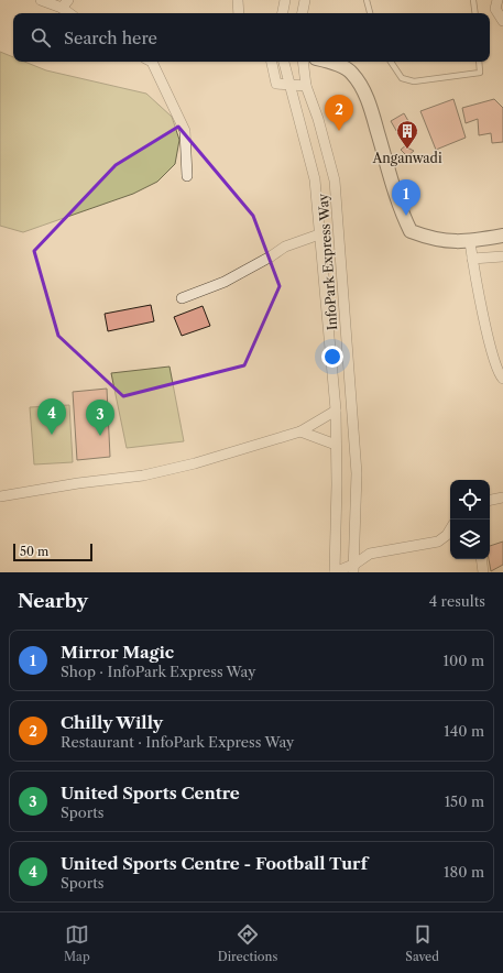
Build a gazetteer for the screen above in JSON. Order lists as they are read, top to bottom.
{
  "streets": {
    "street": ["InfoPark Express Way"]
  },
  "places": {
    "building": ["Anganwadi"]
  },
  "scale_bar": "50 m",
  "page": {
    "search": "Search here",
    "pins": [
      "2",
      "1",
      "4",
      "3"
    ],
    "scale": "50 m",
    "heading": ["Nearby", "4 results"],
    "list": [
      {
        "mark": "1",
        "name": "Mirror Magic",
        "note": "Shop · InfoPark Express Way",
        "value": "100 m"
      },
      {
        "mark": "2",
        "name": "Chilly Willy",
        "note": "Restaurant · InfoPark Express Way",
        "value": "140 m"
      },
      {
        "mark": "3",
        "name": "United Sports Centre",
        "note": "Sports",
        "value": "150 m"
      },
      {
        "mark": "4",
        "name": "United Sports Centre - Football Turf",
        "note": "Sports",
        "value": "180 m"
      }
    ],
    "nav": ["Map", "Directions", "Saved"]
  }
}
